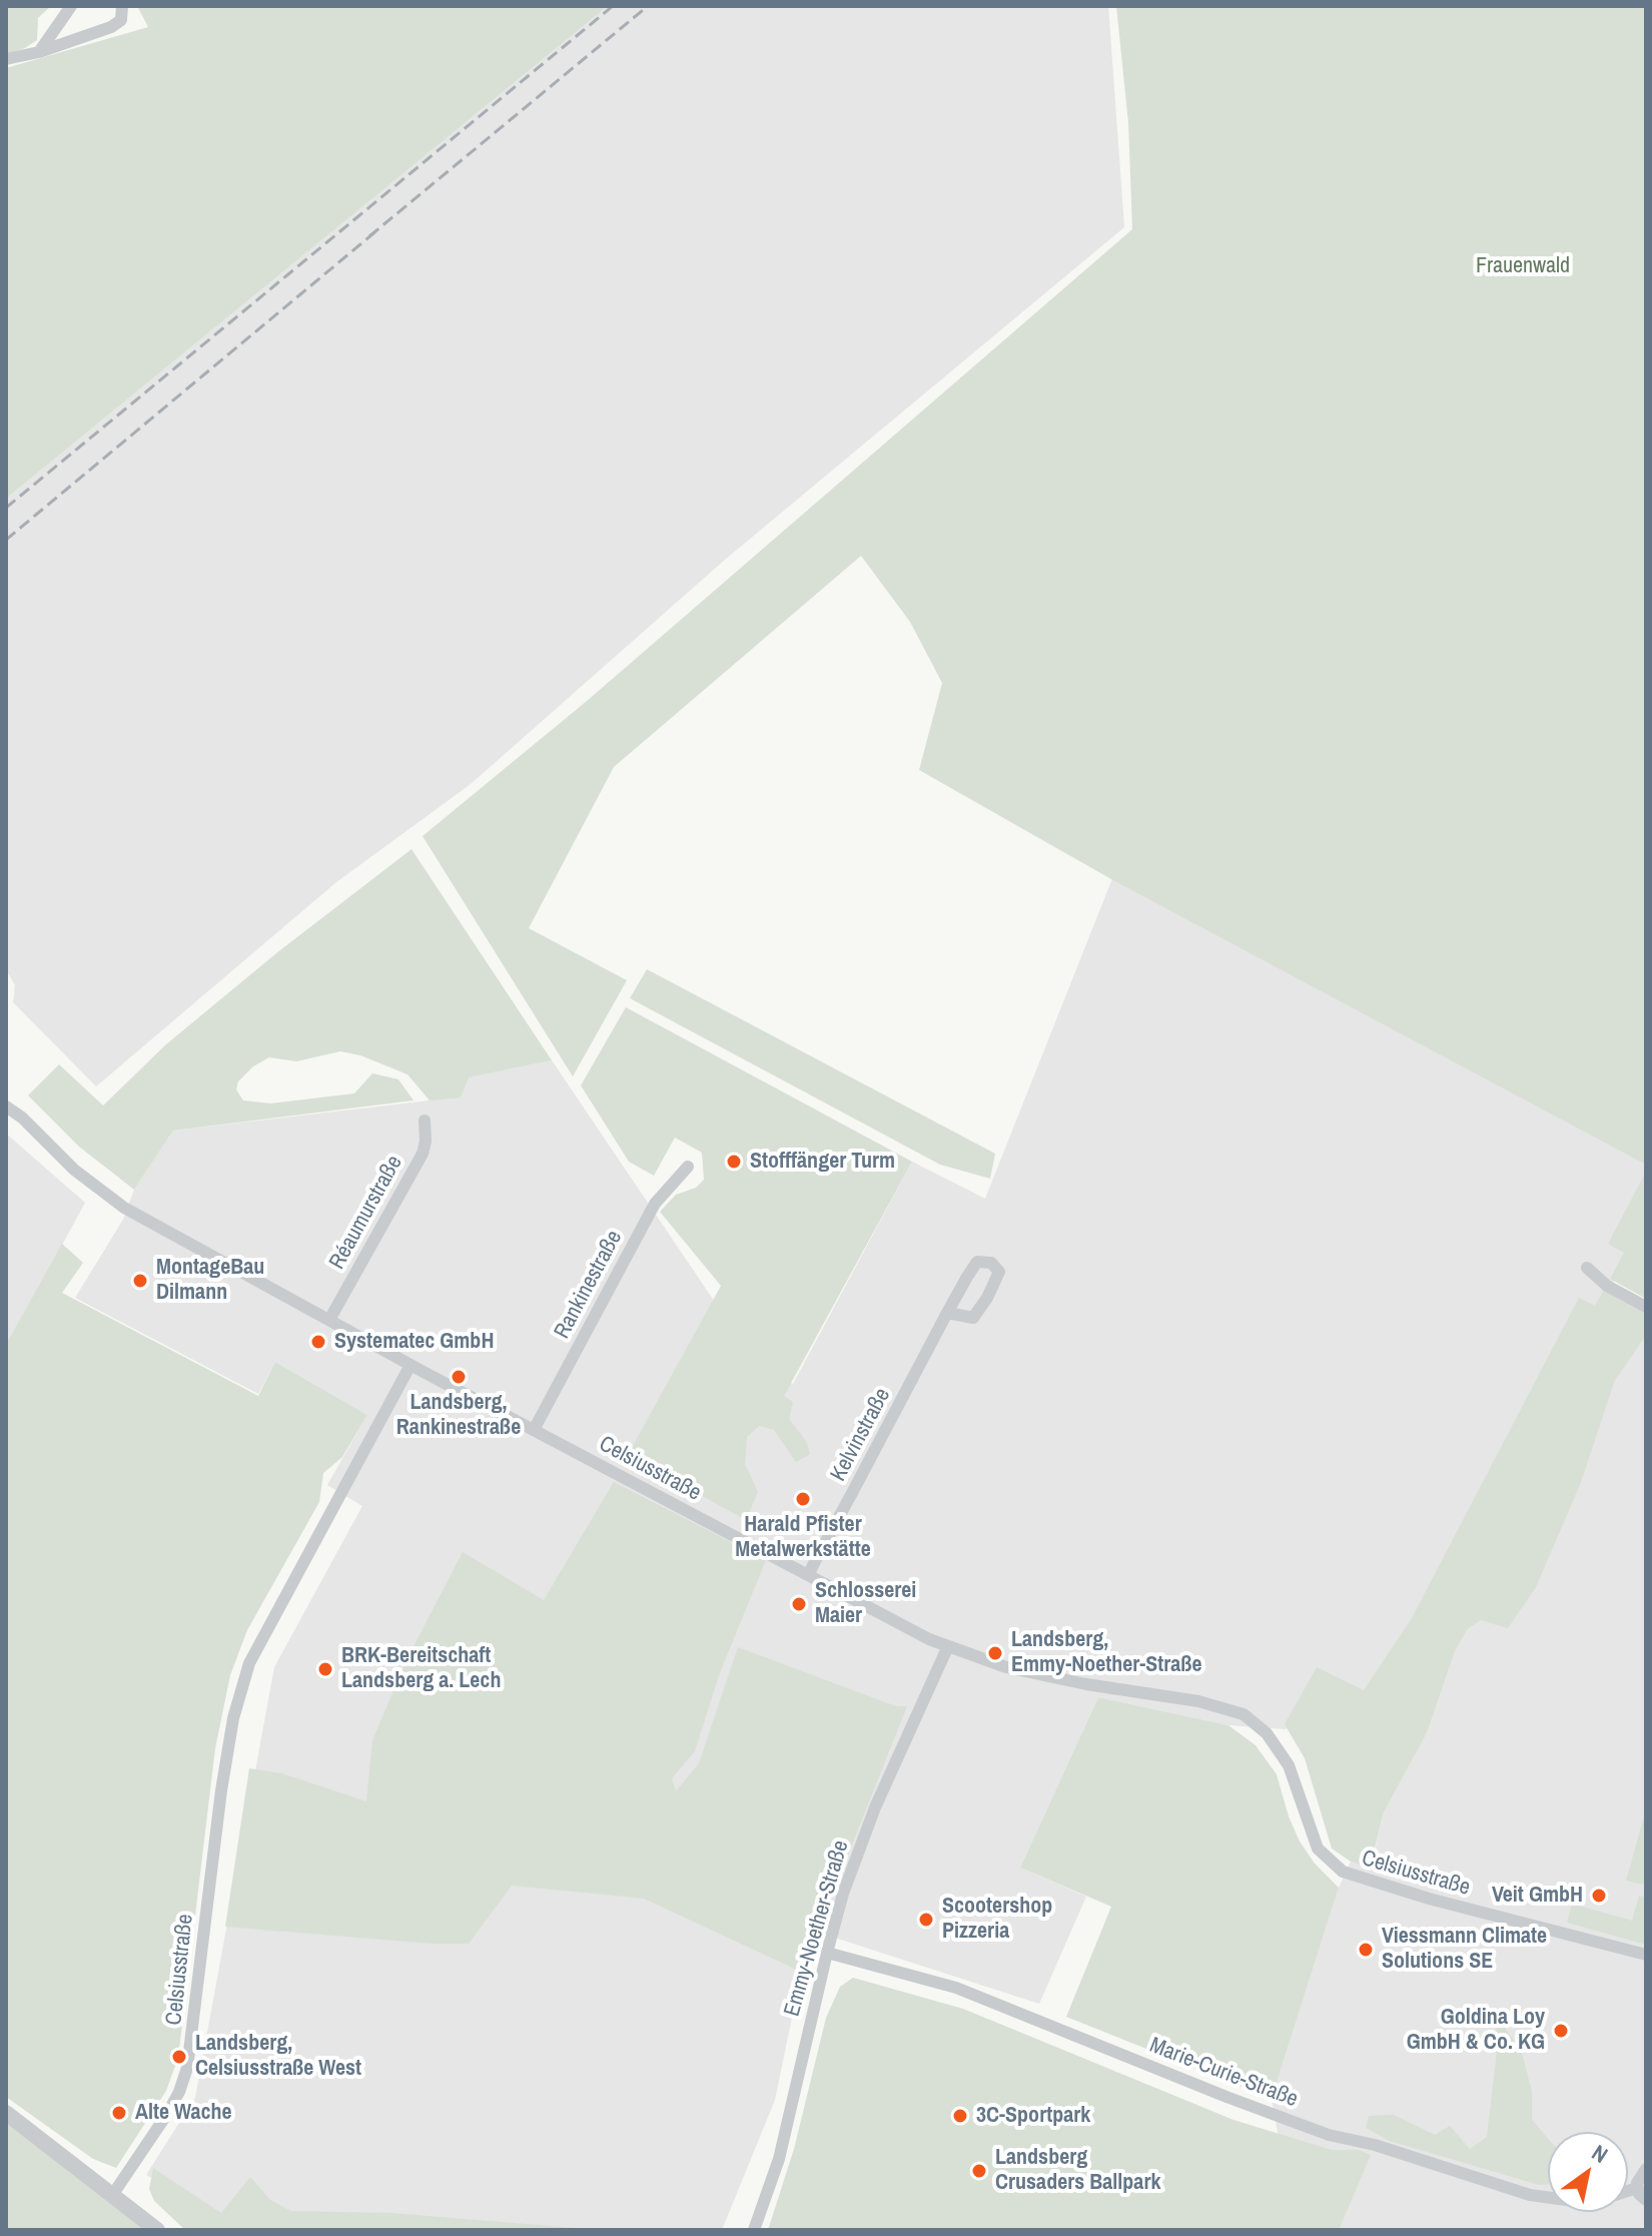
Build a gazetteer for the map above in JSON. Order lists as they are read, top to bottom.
{
  "streets": {
    "street": [
      "Réaumurstraße",
      "Rankinestraße",
      "Kelvinstraße",
      "Celsiusstraße",
      "Emmy-Noether-Straße",
      "Marie-Curie-Straße"
    ]
  },
  "crossings": [
    ["Rankinestraße", "Celsiusstraße"],
    ["Kelvinstraße", "Celsiusstraße"],
    ["Celsiusstraße", "Emmy-Noether-Straße"],
    ["Emmy-Noether-Straße", "Marie-Curie-Straße"]
  ],
  "parks": ["Frauenwald"],
  "places": [
    "Stofffänger Turm",
    "MontageBau Dilmann",
    "Systematec GmbH",
    "Landsberg, Rankinestraße",
    "Harald Pfister Metalwerkstätte",
    "Schlosserei Maier",
    "Landsberg, Emmy-Noether-Straße",
    "BRK-Bereitschaft Landsberg a. Lech",
    "Veit GmbH",
    "Scootershop Pizzeria",
    "Viessmann Climate Solutions SE",
    "Goldina Loy GmbH & Co. KG",
    "Landsberg, Celsiusstraße West",
    "Alte Wache",
    "3C-Sportpark",
    "Landsberg Crusaders Ballpark"
  ],
  "north": "top right"
}
